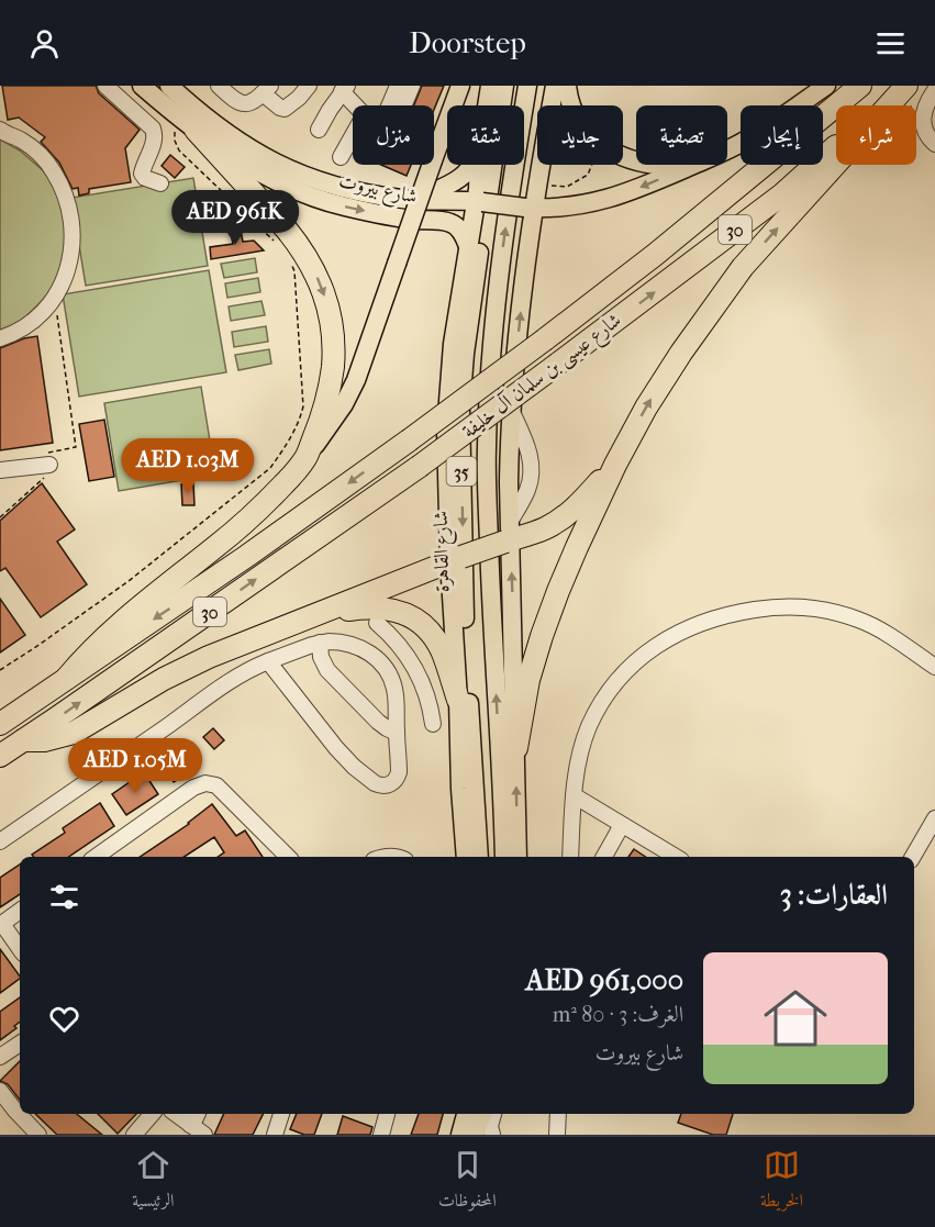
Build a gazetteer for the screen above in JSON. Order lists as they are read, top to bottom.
{
  "streets": {
    "highway": ["30", "شارع عيسى بن سلمان آل خليفة"],
    "main road": ["شارع بيروت", "35", "شارع القاهرة"]
  },
  "crossings": [
    ["شارع بيروت", "شارع القاهرة"]
  ],
  "page": {
    "header": "Doorstep",
    "chip": [
      "شراء",
      "إيجار",
      "تصفية",
      "جديد",
      "شقة",
      "منزل"
    ],
    "price": ["AED 961K", "AED 1.03M", "AED 1.05M"],
    "heading": "العقارات: 3",
    "list": [
      {
        "name": "AED 961,000",
        "note": "الغرف: 3 · 80 m² · شارع بيروت"
      }
    ],
    "tabs": ["الخريطة", "المحفوظات", "الرئيسية"]
  }
}
